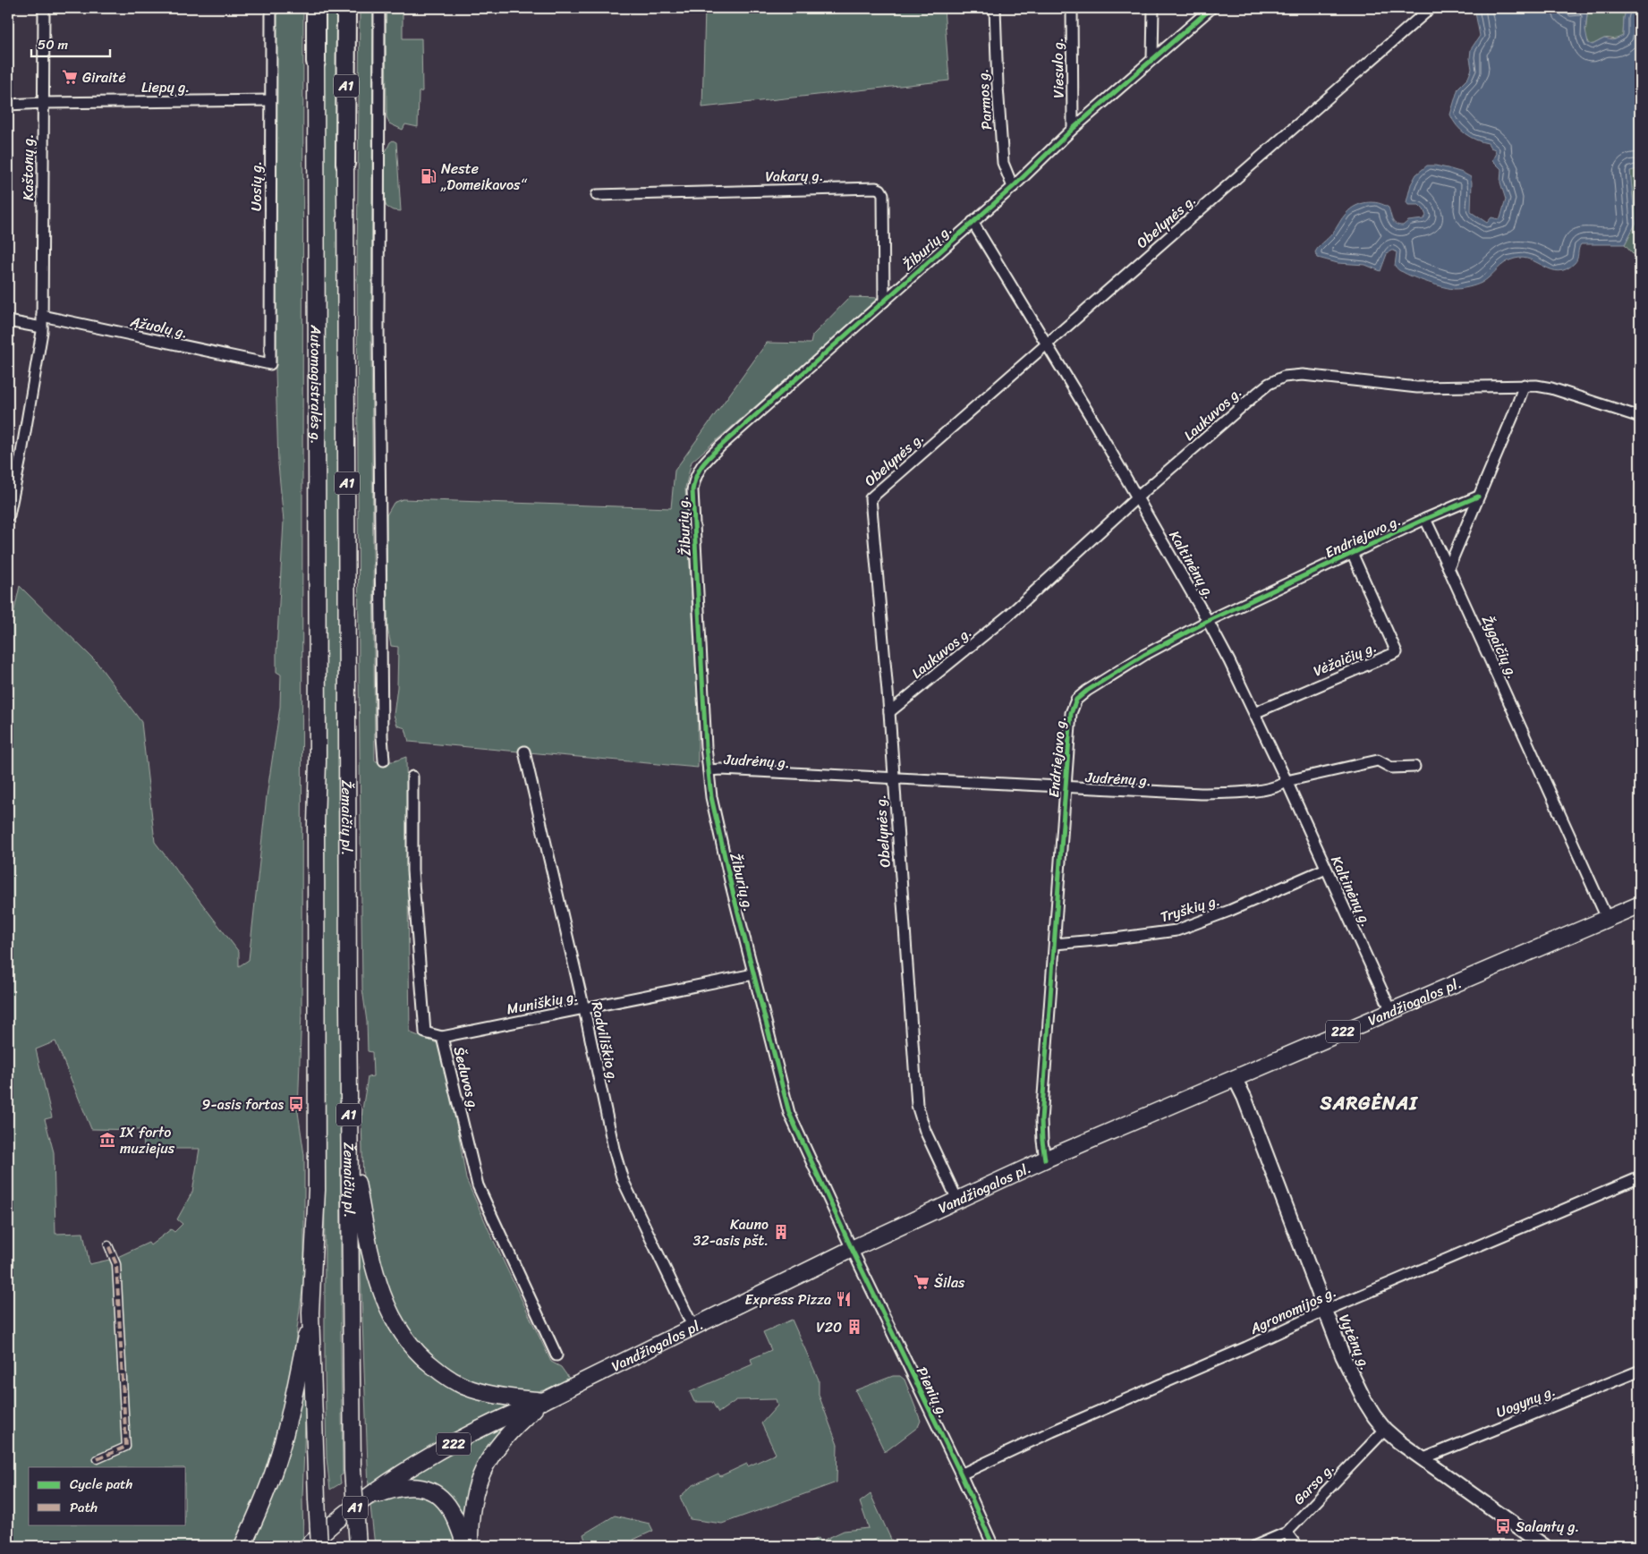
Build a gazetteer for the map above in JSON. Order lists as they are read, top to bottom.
{
  "streets": {
    "highway": ["A1", "Automagistralės g."],
    "main road": [
      "Žemaičių pl.",
      "Vandžiogalos pl.",
      "222",
      "Vytėnų g."
    ],
    "street": [
      "Viesulo g.",
      "Liepų g.",
      "Parmos g.",
      "Kaštonų g.",
      "Vakarų g.",
      "Uosių g.",
      "Obelynės g.",
      "Žiburių g.",
      "Ąžuolų g.",
      "Laukuvos g.",
      "Endriejavo g.",
      "Kaltinėnų g.",
      "Žygaičių g.",
      "Vėžaičių g.",
      "Judrėnų g.",
      "Tryškių g.",
      "Muniškių g.",
      "Radviliškio g.",
      "Šeduvos g.",
      "Agronomijos g.",
      "Pienių g.",
      "Uogynų g.",
      "Garso g."
    ]
  },
  "crossings": [
    ["Viesulo g.", "Žiburių g."],
    ["A1", "Automagistralės g."],
    ["Liepų g.", "Kaštonų g."],
    ["Liepų g.", "Uosių g."],
    ["Parmos g.", "Žiburių g."],
    ["Kaštonų g.", "Ąžuolų g."],
    ["Vakarų g.", "Žiburių g."],
    ["Uosių g.", "Ąžuolų g."],
    ["Obelynės g.", "Laukuvos g."],
    ["Obelynės g.", "Kaltinėnų g."],
    ["Obelynės g.", "Judrėnų g."],
    ["Obelynės g.", "Vandžiogalos pl."],
    ["Žiburių g.", "Kaltinėnų g."],
    ["Žiburių g.", "Judrėnų g."],
    ["Žiburių g.", "Vandžiogalos pl."],
    ["Žiburių g.", "Muniškių g."],
    ["Žiburių g.", "Pienių g."],
    ["Automagistralės g.", "Žemaičių pl."],
    ["Laukuvos g.", "Kaltinėnų g."],
    ["Endriejavo g.", "Kaltinėnų g."],
    ["Endriejavo g.", "Žygaičių g."],
    ["Endriejavo g.", "Vėžaičių g."],
    ["Endriejavo g.", "Judrėnų g."],
    ["Endriejavo g.", "Tryškių g."],
    ["Endriejavo g.", "Vandžiogalos pl."],
    ["Kaltinėnų g.", "Vėžaičių g."],
    ["Kaltinėnų g.", "Judrėnų g."],
    ["Kaltinėnų g.", "Tryškių g."],
    ["Kaltinėnų g.", "Vandžiogalos pl."],
    ["Žygaičių g.", "Vandžiogalos pl."],
    ["Vandžiogalos pl.", "222"],
    ["Vandžiogalos pl.", "Radviliškio g."],
    ["Vandžiogalos pl.", "Vytėnų g."],
    ["Vandžiogalos pl.", "Pienių g."],
    ["Muniškių g.", "Radviliškio g."],
    ["Muniškių g.", "Šeduvos g."],
    ["Agronomijos g.", "Vytėnų g."],
    ["Agronomijos g.", "Pienių g."],
    ["Vytėnų g.", "Uogynų g."],
    ["Vytėnų g.", "Garso g."]
  ],
  "districts": ["SARGĖNAI"],
  "places": {
    "supermarket": ["Giraitė", "Šilas"],
    "fuel station": ["Neste „Domeikavos“"],
    "bus stop": ["9-asis fortas", "Salantų g."],
    "museum": ["IX forto muziejus"],
    "building": ["Kauno 32-asis pšt.", "V20"],
    "restaurant": ["Express Pizza"]
  },
  "legend": ["Cycle path", "Path"],
  "scale_bar": "50 m"
}
